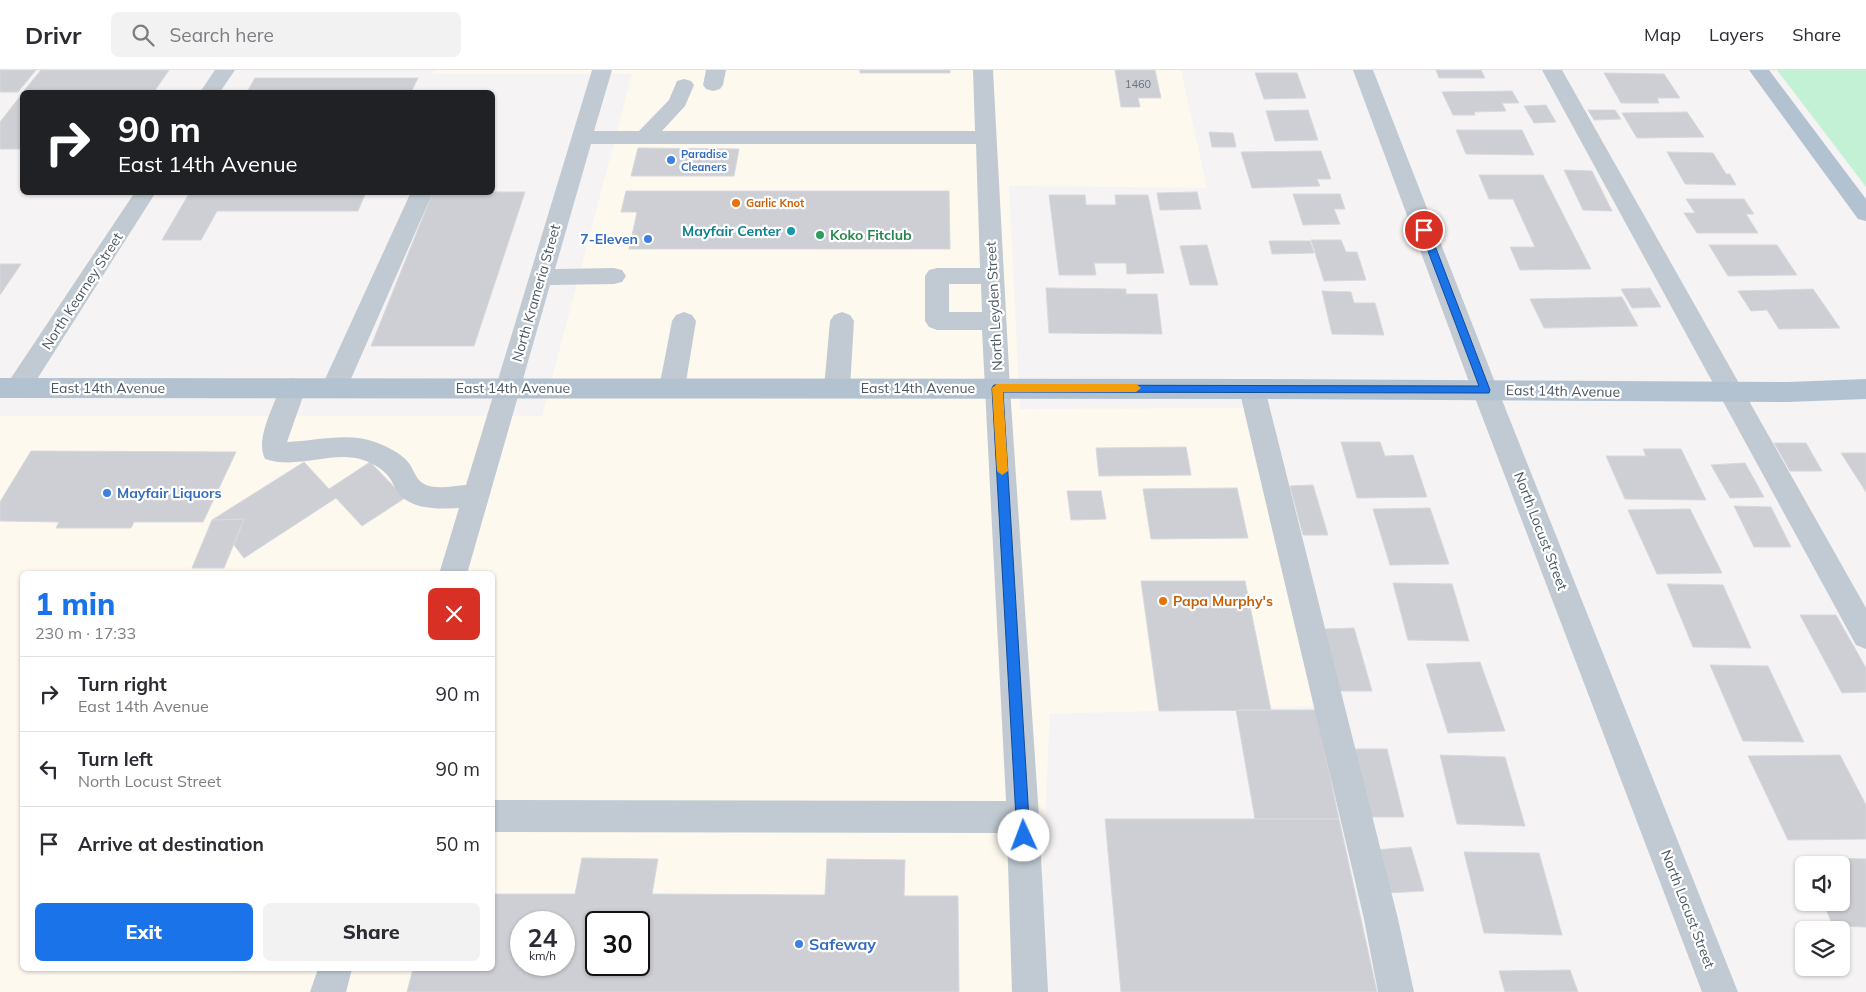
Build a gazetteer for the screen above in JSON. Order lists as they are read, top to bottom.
{
  "streets": {
    "main road": ["East 14th Avenue"],
    "street": [
      "North Kearney Street",
      "North Krameria Street",
      "North Leyden Street",
      "North Locust Street"
    ]
  },
  "crossings": [
    ["North Kearney Street", "East 14th Avenue"],
    ["North Krameria Street", "East 14th Avenue"],
    ["North Leyden Street", "East 14th Avenue"],
    ["East 14th Avenue", "North Locust Street"]
  ],
  "places": [
    "Paradise Cleaners",
    "Garlic Knot",
    "Mayfair Center",
    "Koko Fitclub",
    "7-Eleven",
    "Mayfair Liquors",
    "Papa Murphy's",
    "Safeway"
  ],
  "house_numbers": ["1460"],
  "page": {
    "header": "Drivr",
    "search": "Search here",
    "nav": ["Map", "Layers", "Share"],
    "turn": ["90 m", "East 14th Avenue"],
    "heading": ["1 min", "230 m · 17:33"],
    "list": [
      {
        "name": "Turn right",
        "note": "East 14th Avenue",
        "value": "90 m"
      },
      {
        "name": "Turn left",
        "note": "North Locust Street",
        "value": "90 m"
      },
      {
        "name": "Arrive at destination",
        "value": "50 m"
      }
    ],
    "buttons": ["Exit", "Share"],
    "speed": "24 km/h",
    "limit": "30"
  }
}
